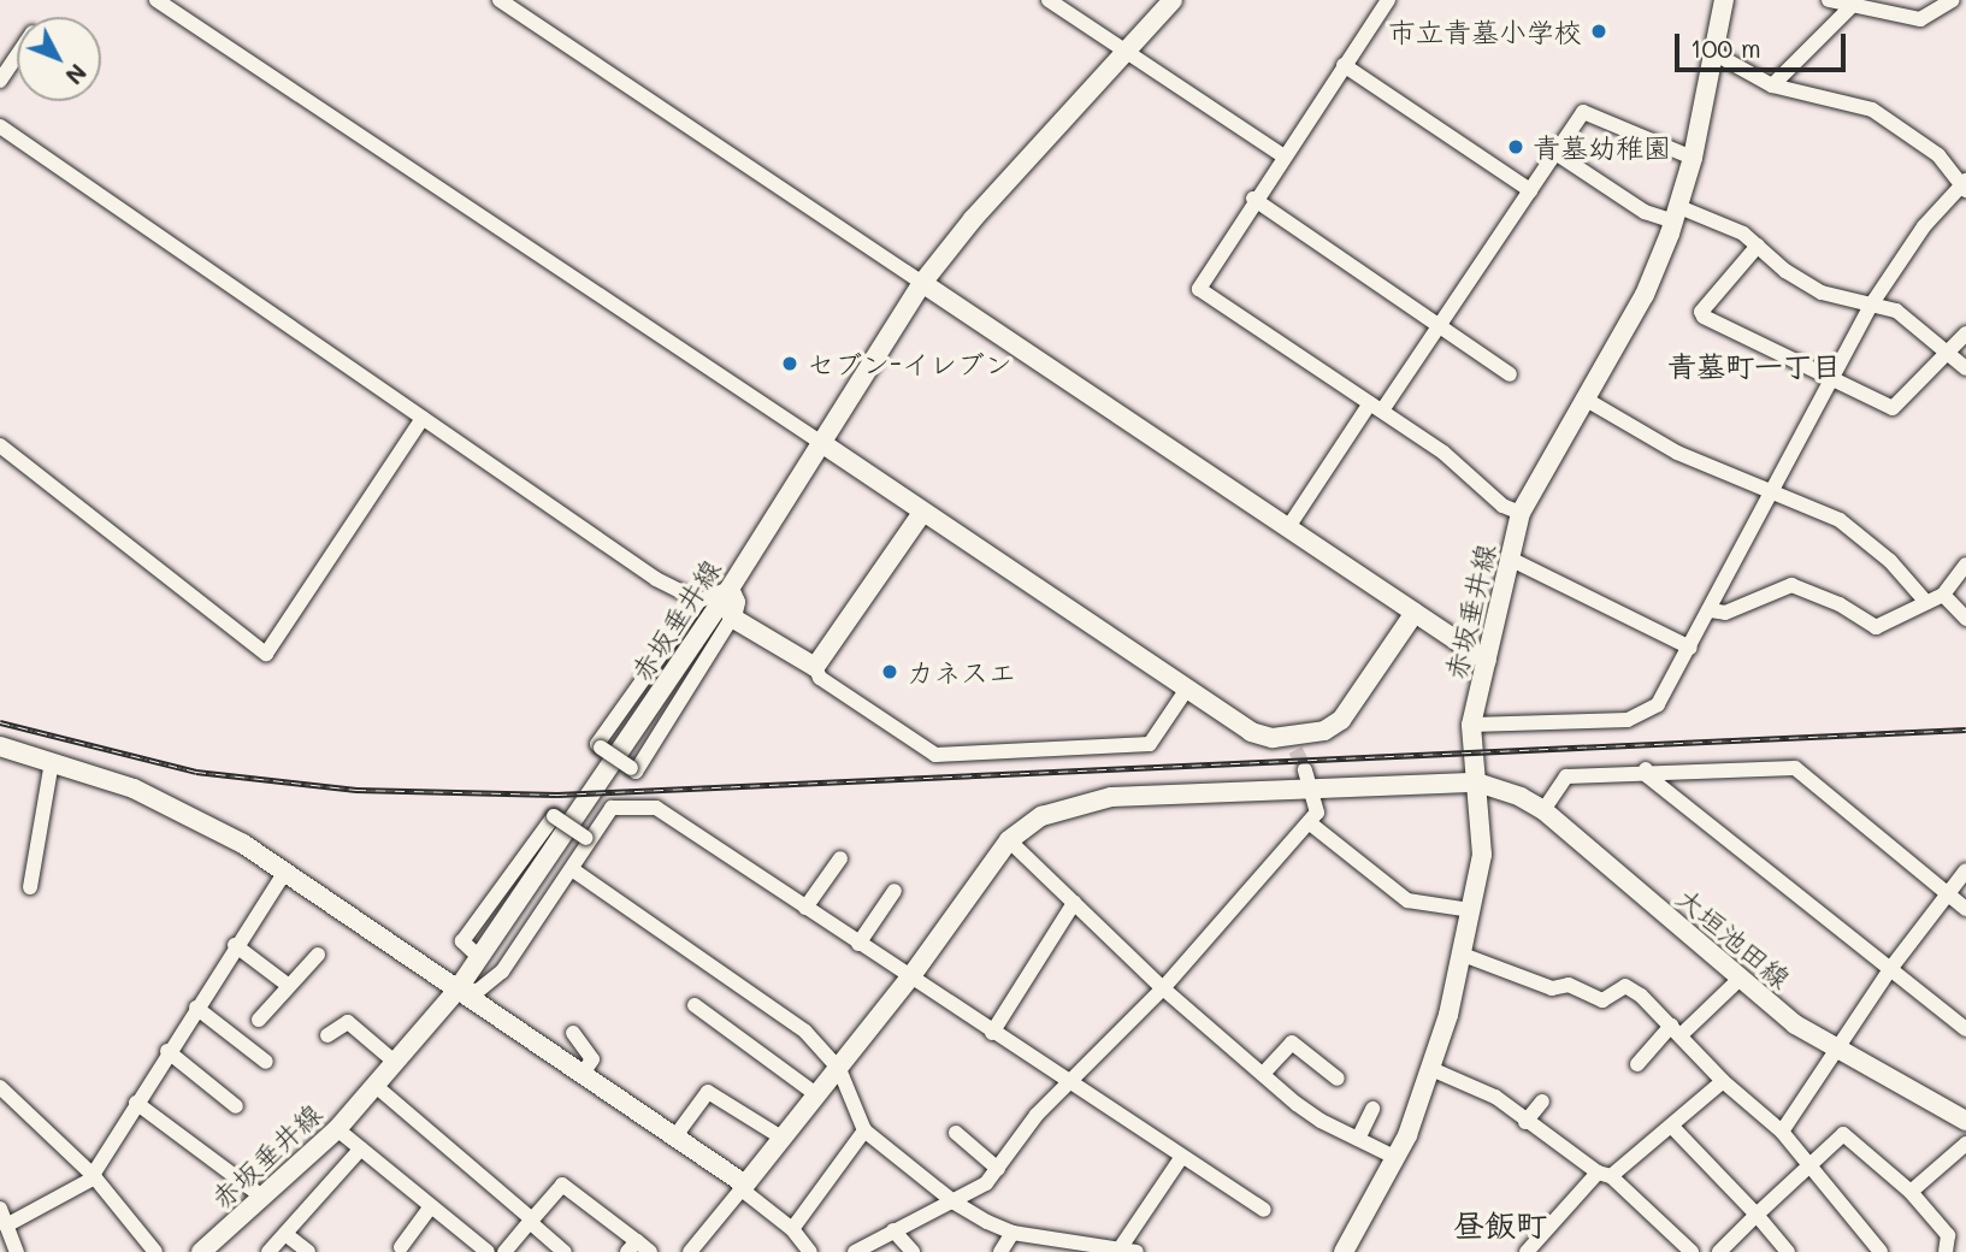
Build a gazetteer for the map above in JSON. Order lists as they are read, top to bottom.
{
  "streets": {
    "main road": ["赤坂垂井線", "大垣池田線"]
  },
  "crossings": [
    ["赤坂垂井線", "大垣池田線"]
  ],
  "districts": ["青墓町一丁目", "昼飯町"],
  "places": [
    "市立青墓小学校",
    "青墓幼稚園",
    "セブン-イレブン",
    "カネスエ"
  ],
  "scale_bar": "100 m",
  "north": "bottom right"
}
